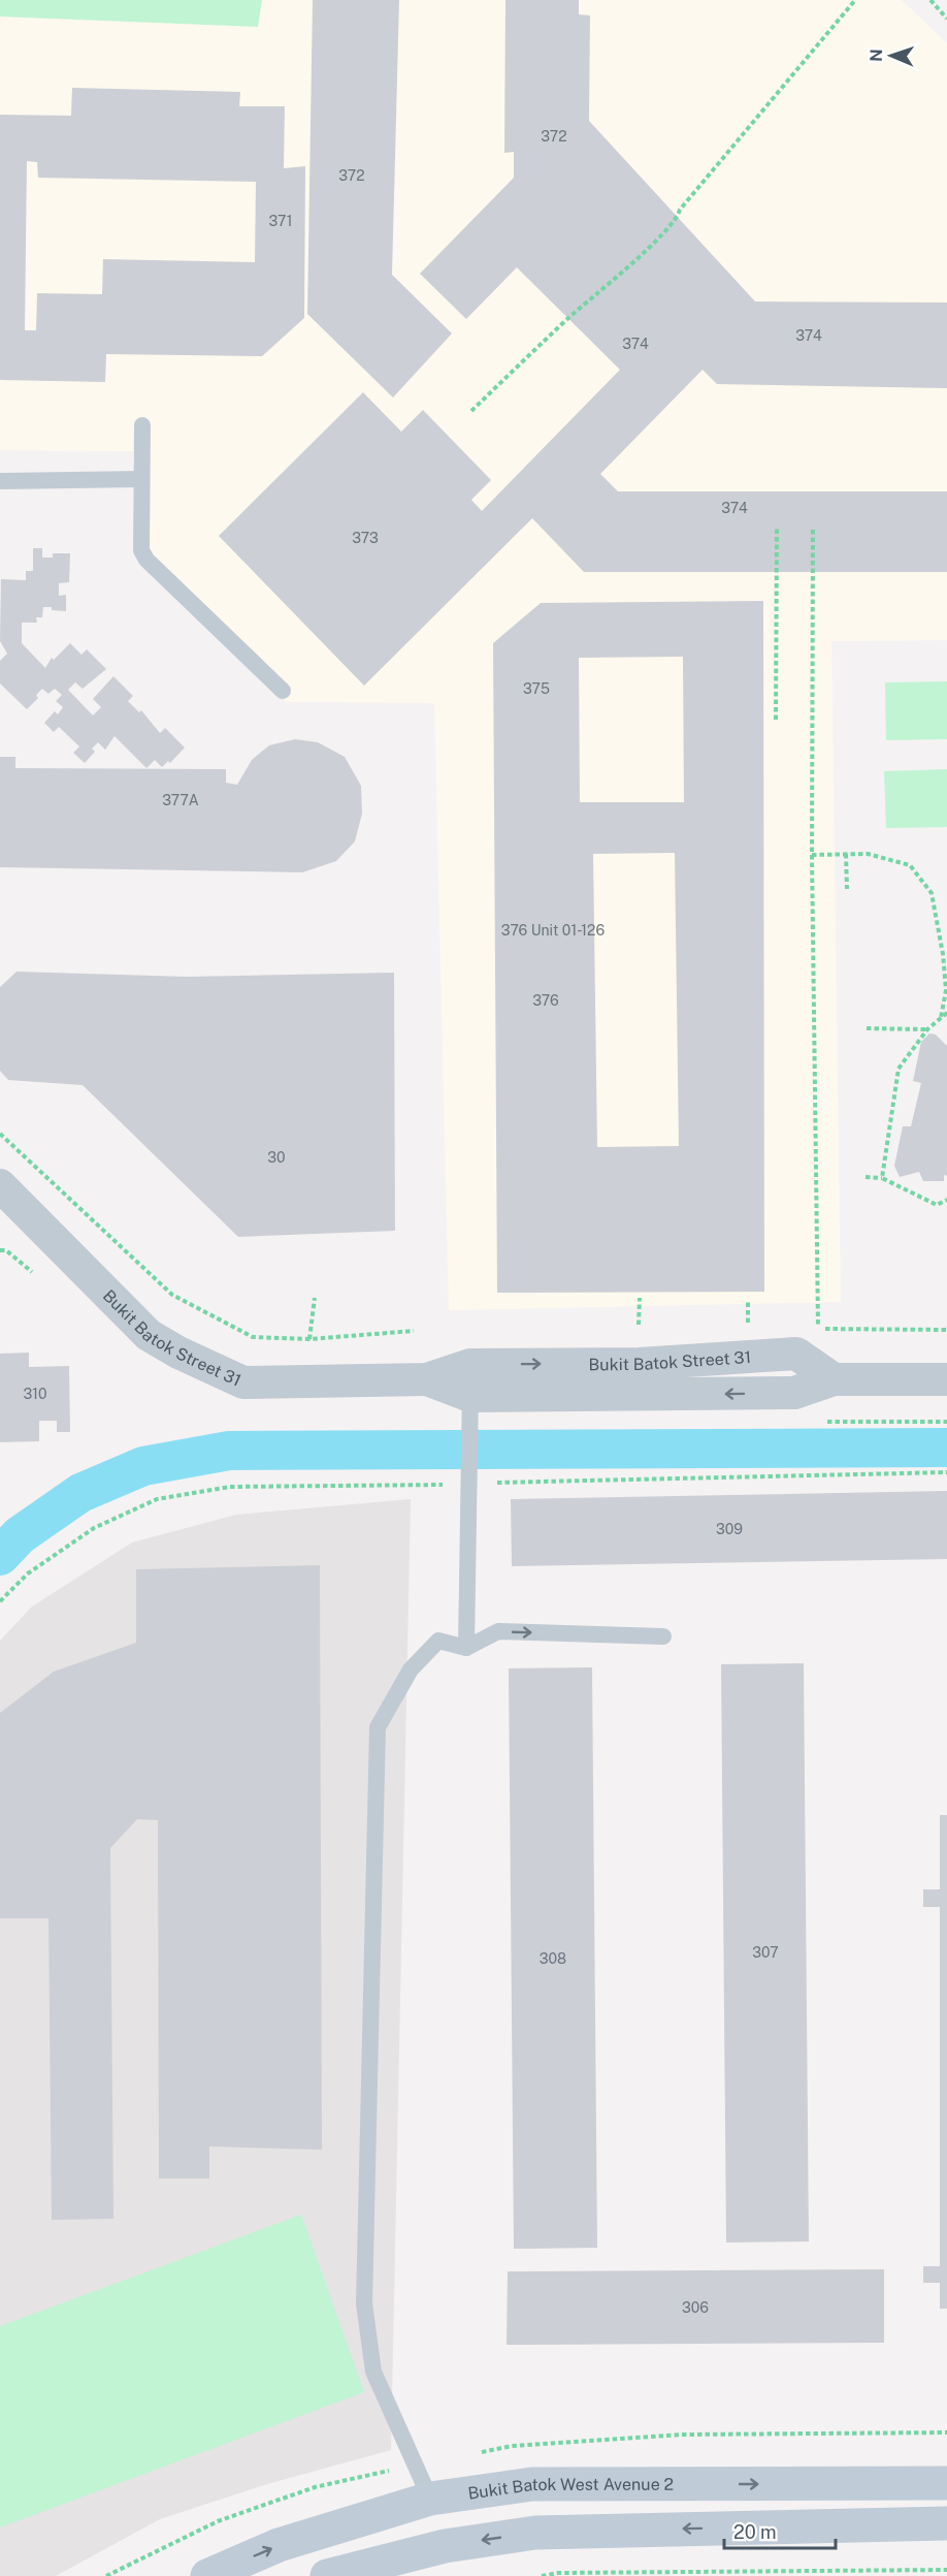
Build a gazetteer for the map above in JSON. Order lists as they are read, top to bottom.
{
  "streets": {
    "main road": ["Bukit Batok West Avenue 2"],
    "street": ["Bukit Batok Street 31"]
  },
  "house_numbers": [
    "372",
    "372",
    "371",
    "374",
    "374",
    "374",
    "373",
    "375",
    "377A",
    "376 Unit 01-126",
    "376",
    "30",
    "310",
    "309",
    "307",
    "308",
    "306"
  ],
  "scale_bar": "20 m",
  "north": "left"
}
